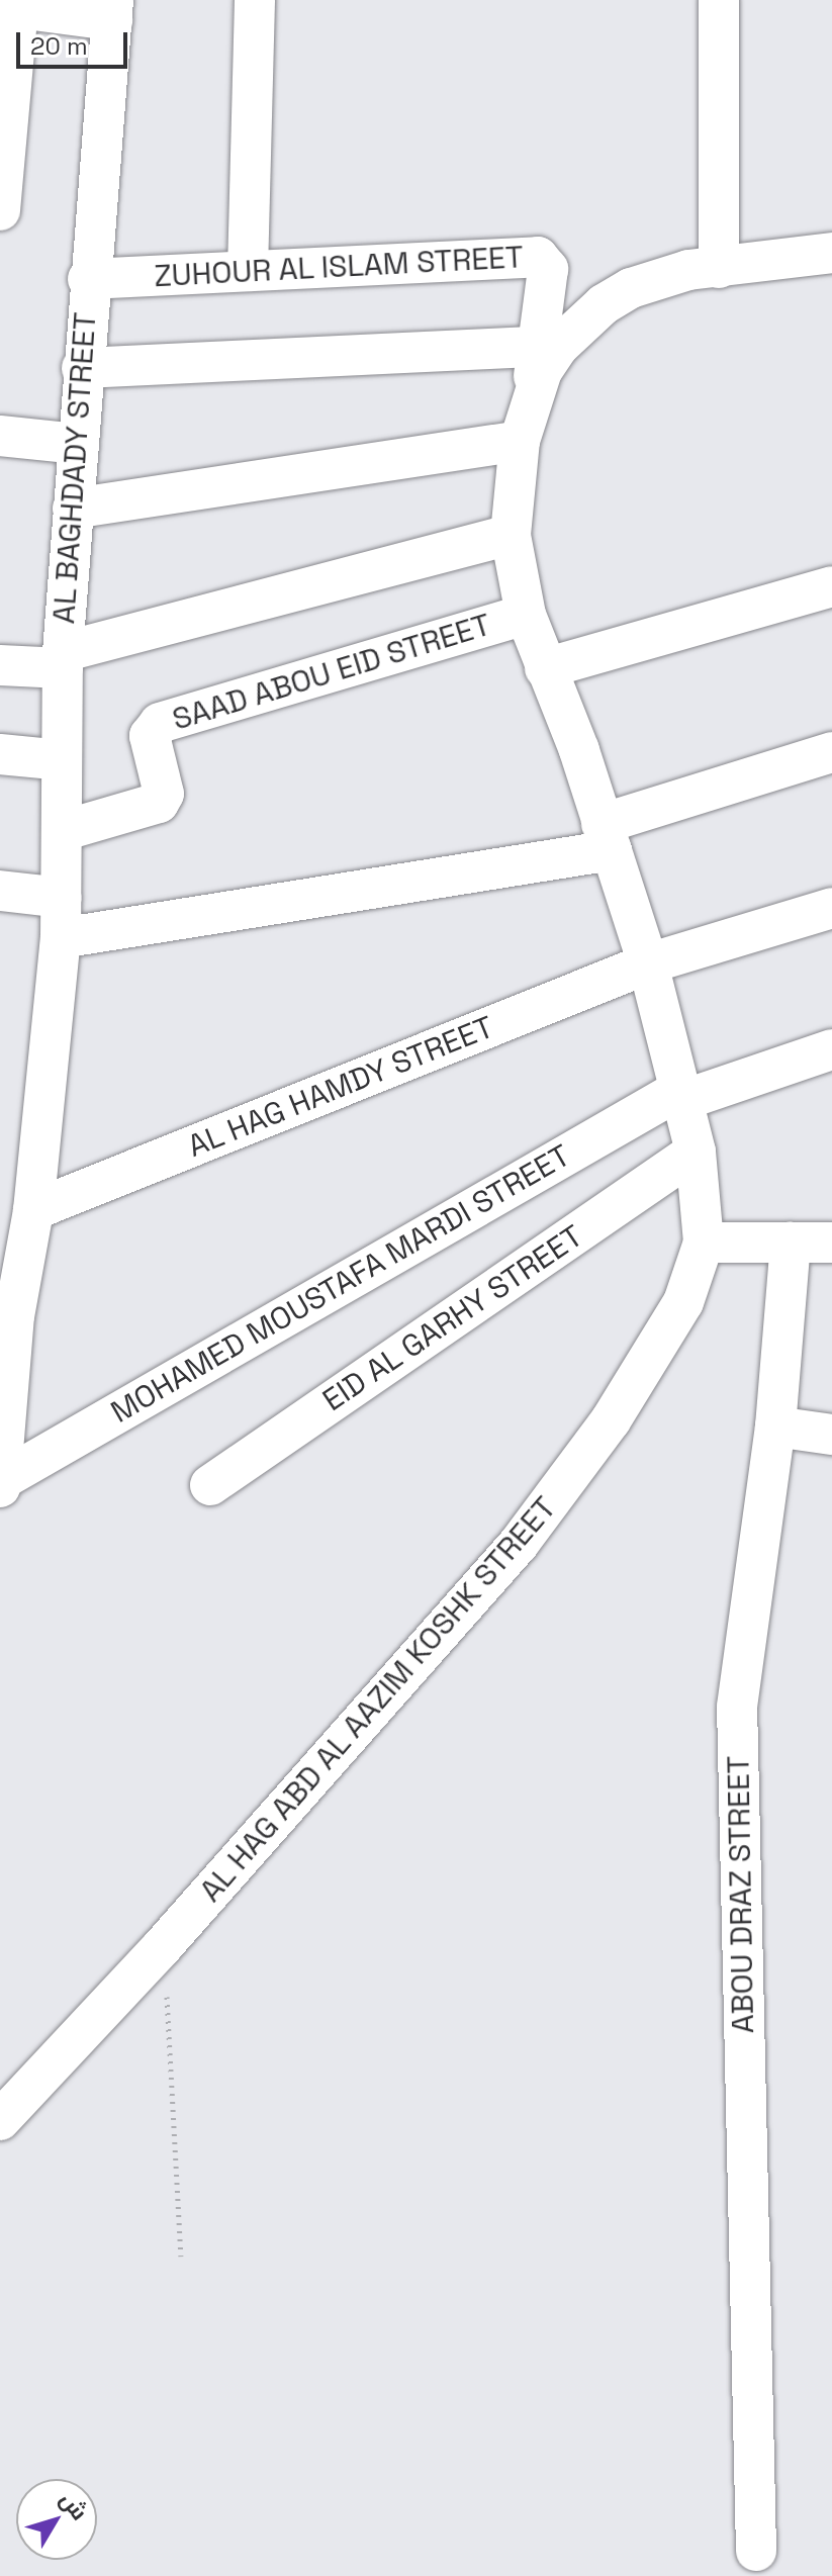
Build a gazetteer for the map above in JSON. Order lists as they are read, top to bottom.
{
  "streets": {
    "street": [
      "ZUHOUR AL ISLAM STREET",
      "AL BAGHDADY STREET",
      "SAAD ABOU EID STREET",
      "AL HAG HAMDY STREET",
      "MOHAMED MOUSTAFA MARDI STREET",
      "EID AL GARHY STREET",
      "AL HAG ABD AL AAZIM KOSHK STREET",
      "ABOU DRAZ STREET"
    ]
  },
  "crossings": [
    ["ZUHOUR AL ISLAM STREET", "AL BAGHDADY STREET"],
    ["AL BAGHDADY STREET", "SAAD ABOU EID STREET"],
    ["AL BAGHDADY STREET", "AL HAG HAMDY STREET"],
    ["AL BAGHDADY STREET", "MOHAMED MOUSTAFA MARDI STREET"]
  ],
  "scale_bar": "20 m",
  "north": "top right"
}
